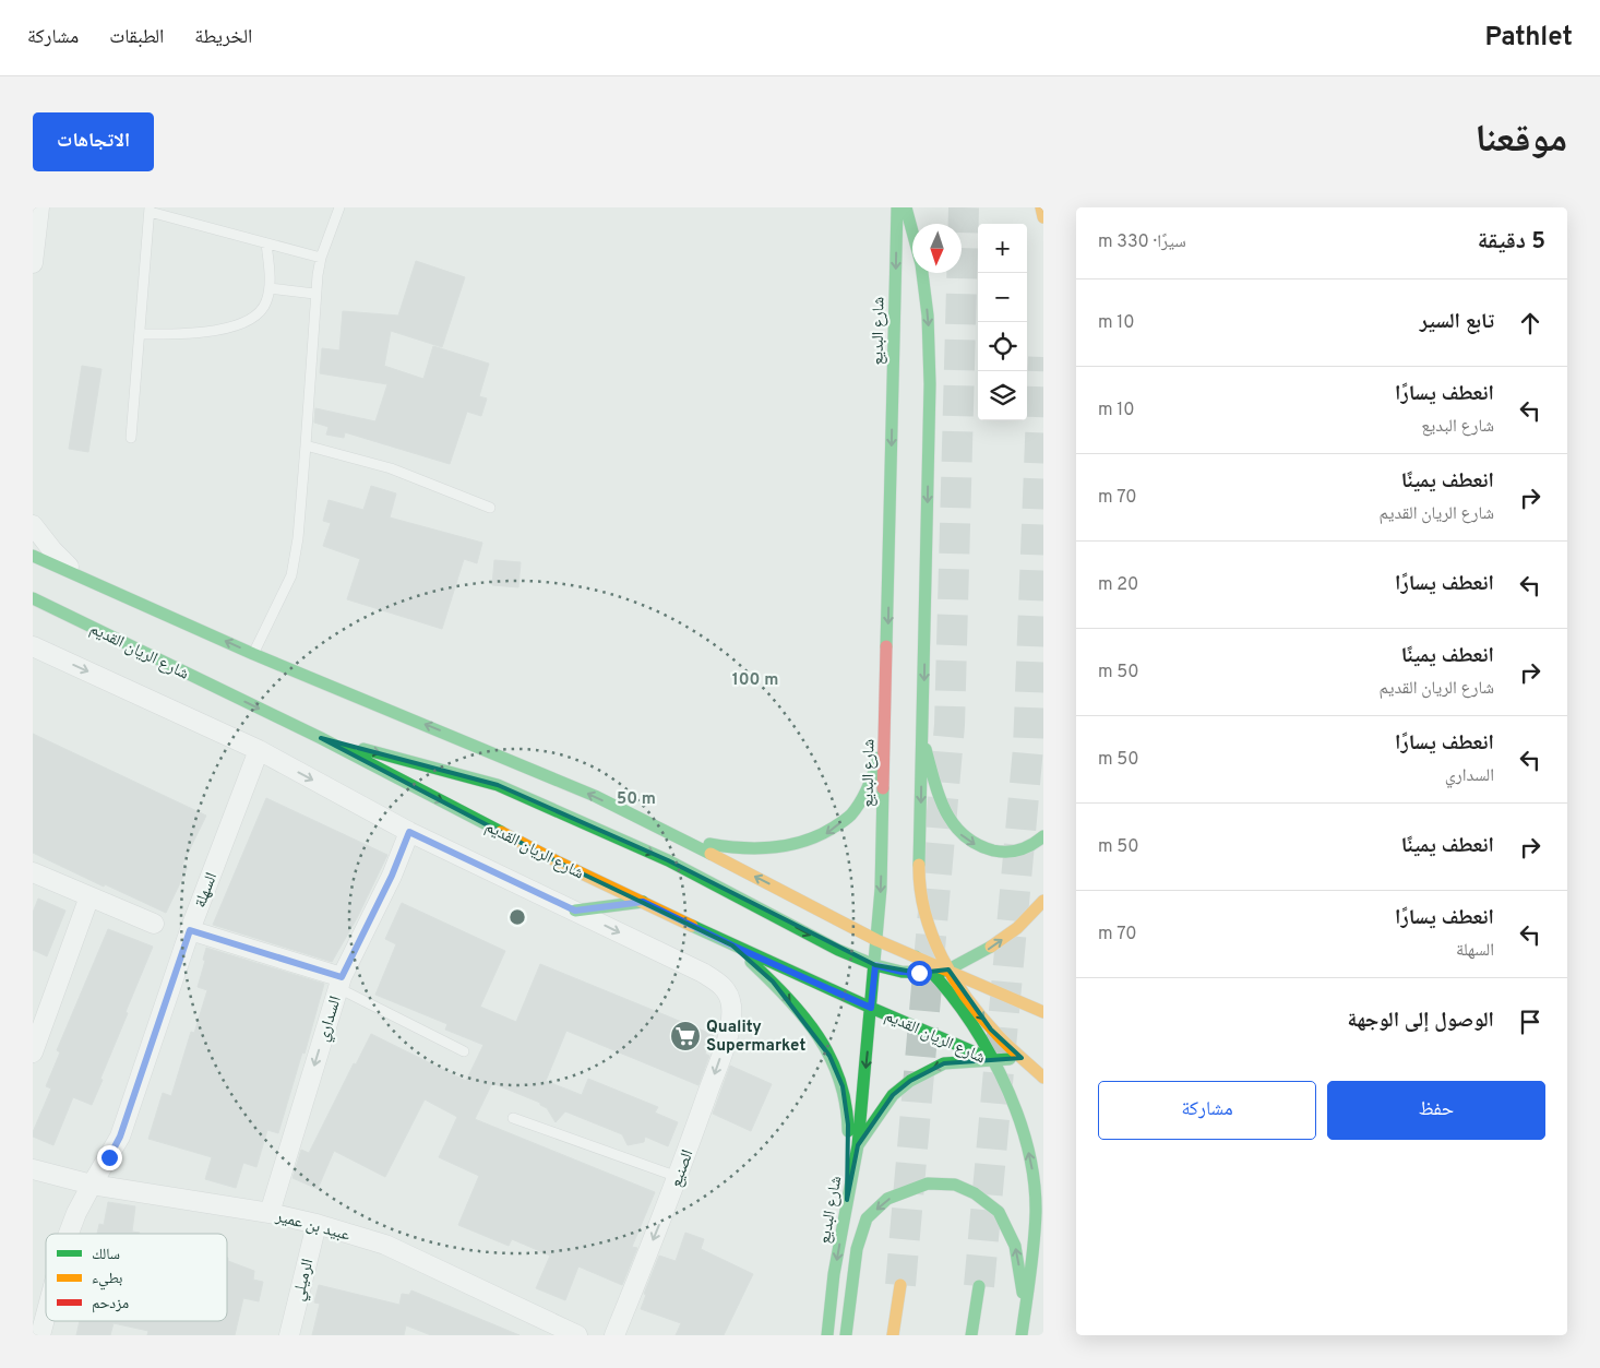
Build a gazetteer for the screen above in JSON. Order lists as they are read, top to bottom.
{
  "streets": {
    "main road": ["شارع البديع", "شارع الريان القديم"],
    "street": [
      "السهلة",
      "السداري",
      "الصنيع",
      "عبيد بن عمير",
      "الرميلي"
    ]
  },
  "crossings": [
    ["شارع البديع", "شارع الريان القديم"],
    ["السهلة", "عبيد بن عمير"],
    ["السداري", "عبيد بن عمير"],
    ["عبيد بن عمير", "الرميلي"]
  ],
  "one_way": ["السداري"],
  "places": {
    "supermarket": ["Quality Supermarket"]
  },
  "legend": ["سالك", "بطيء", "مزدحم"],
  "north": "bottom",
  "page": {
    "header": "Pathlet",
    "nav": ["الخريطة", "الطبقات", "مشاركة"],
    "title": "موقعنا",
    "buttons": [
      "الاتجاهات",
      ["حفظ", "مشاركة"]
    ],
    "heading": ["5 دقيقة", "سيرًا · 330 m"],
    "map_buttons": ["+", "−"],
    "list": [
      ["تابع السير", "10 m"],
      ["انعطف يسارًا", "شارع البديع", "10 m"],
      ["انعطف يمينًا", "شارع الريان القديم", "70 m"],
      ["انعطف يسارًا", "20 m"],
      ["انعطف يمينًا", "شارع الريان القديم", "50 m"],
      ["انعطف يسارًا", "السداري", "50 m"],
      ["انعطف يمينًا", "50 m"],
      ["انعطف يسارًا", "السهلة", "70 m"],
      "الوصول إلى الوجهة"
    ]
  },
  "rings": ["100 m", "50 m"]
}
